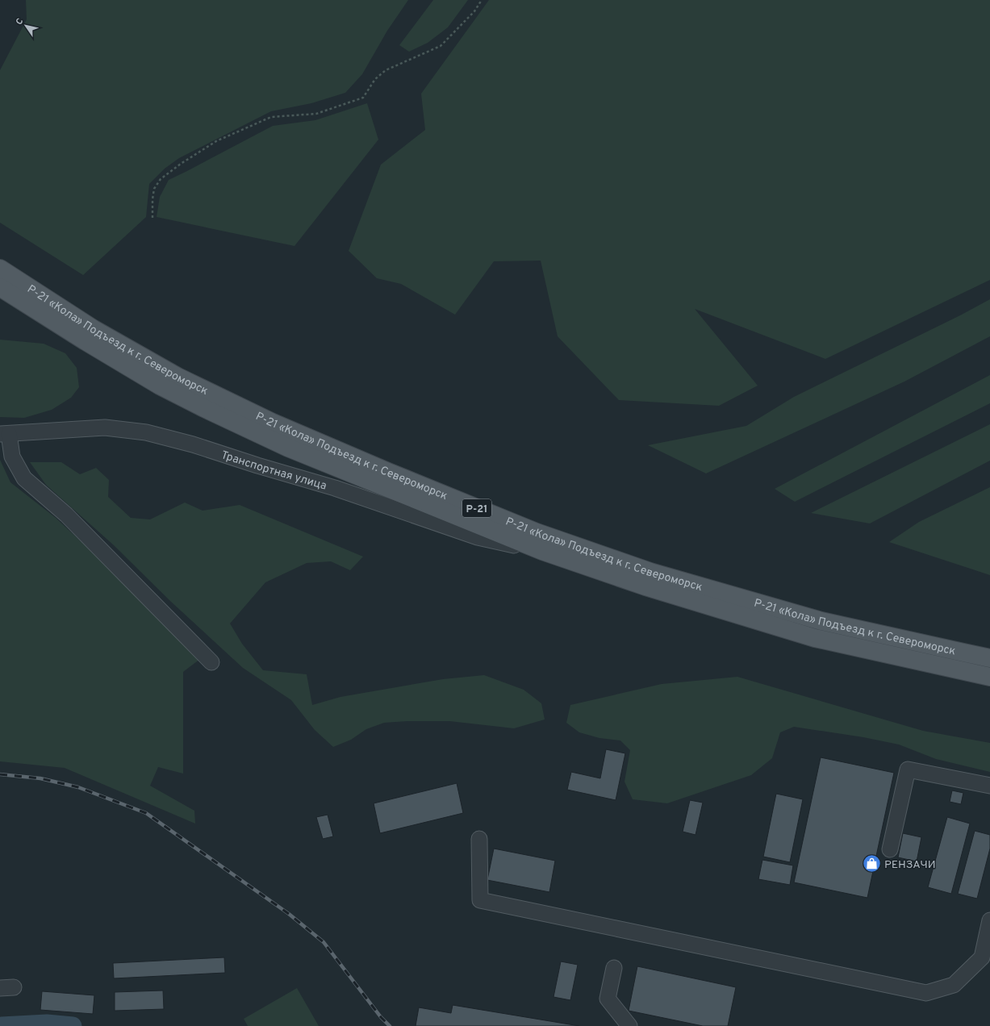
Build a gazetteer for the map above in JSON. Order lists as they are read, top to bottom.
{
  "streets": {
    "main road": ["Р-21 «Кола» Подъезд к г. Североморск", "Р-21"],
    "street": ["Транспортная улица"]
  },
  "crossings": [
    ["Р-21 «Кола» Подъезд к г. Североморск", "Транспортная улица"]
  ],
  "places": {
    "shop": ["РЕНЗАЧИ"]
  },
  "north": "top left"
}
